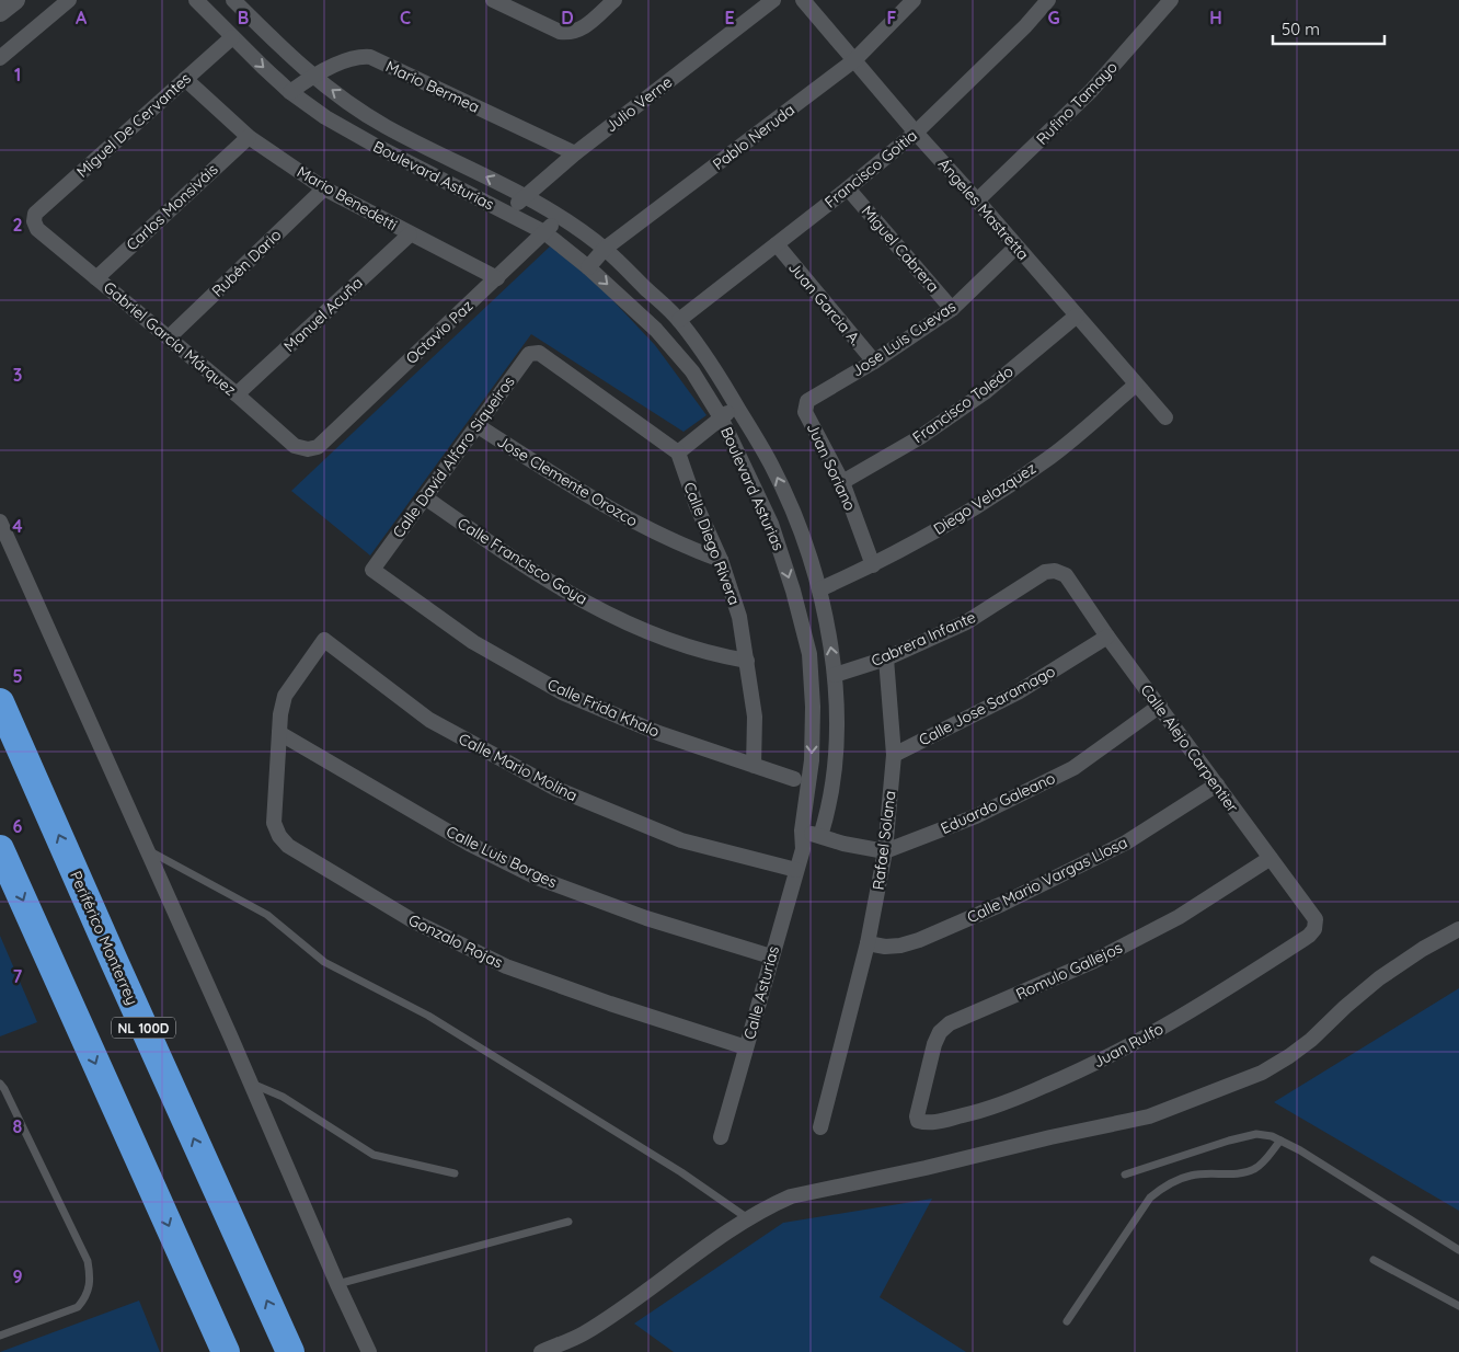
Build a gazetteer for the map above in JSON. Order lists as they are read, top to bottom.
{
  "streets": {
    "highway": ["Periférico Monterrey", "NL 100D"],
    "street": [
      "Mario Bermea",
      "Rufino Tamayo",
      "Julio Verne",
      "Miguel De Cervantes",
      "Pablo Neruda",
      "Francisco Goitia",
      "Boulevard Asturias",
      "Mario Benedetti",
      "Carlos Monsiváis",
      "Ángeles Mastretta",
      "Miguel Cabrera",
      "Rubén Dario",
      "Juan Garcia A.",
      "Manuel Acuña",
      "Octavio Paz",
      "Gabriel García Márquez",
      "Jose Luis Cuevas",
      "Francisco Toledo",
      "Calle David Alfaro Siqueiros",
      "Juan Soriano",
      "Jose Clemente Orozco",
      "Diego Velazquez",
      "Calle Diego Rivera",
      "Calle Francisco Goya",
      "Cabrera Infante",
      "Calle Jose Saramago",
      "Calle Frida Khalo",
      "Calle Alejo Carpentier",
      "Calle Mario Molina",
      "Eduardo Galeano",
      "Rafael Solana",
      "Calle Luis Borges",
      "Calle Mario Vargas Llosa",
      "Gonzalo Rojas",
      "Romulo Gallejos",
      "Calle Asturias",
      "Juan Rulfo"
    ]
  },
  "crossings": [
    ["Mario Bermea", "Julio Verne"],
    ["Mario Bermea", "Boulevard Asturias"],
    ["Rufino Tamayo", "Ángeles Mastretta"],
    ["Julio Verne", "Boulevard Asturias"],
    ["Miguel De Cervantes", "Boulevard Asturias"],
    ["Miguel De Cervantes", "Mario Benedetti"],
    ["Miguel De Cervantes", "Gabriel García Márquez"],
    ["Pablo Neruda", "Boulevard Asturias"],
    ["Pablo Neruda", "Ángeles Mastretta"],
    ["Francisco Goitia", "Boulevard Asturias"],
    ["Francisco Goitia", "Ángeles Mastretta"],
    ["Francisco Goitia", "Miguel Cabrera"],
    ["Francisco Goitia", "Juan Garcia A."],
    ["Boulevard Asturias", "Octavio Paz"],
    ["Boulevard Asturias", "Diego Velazquez"],
    ["Boulevard Asturias", "Cabrera Infante"],
    ["Boulevard Asturias", "Calle Asturias"],
    ["Mario Benedetti", "Carlos Monsiváis"],
    ["Mario Benedetti", "Rubén Dario"],
    ["Mario Benedetti", "Manuel Acuña"],
    ["Mario Benedetti", "Octavio Paz"],
    ["Carlos Monsiváis", "Gabriel García Márquez"],
    ["Ángeles Mastretta", "Jose Luis Cuevas"],
    ["Ángeles Mastretta", "Francisco Toledo"],
    ["Ángeles Mastretta", "Diego Velazquez"],
    ["Miguel Cabrera", "Jose Luis Cuevas"],
    ["Rubén Dario", "Gabriel García Márquez"],
    ["Juan Garcia A.", "Jose Luis Cuevas"],
    ["Manuel Acuña", "Gabriel García Márquez"],
    ["Octavio Paz", "Gabriel García Márquez"],
    ["Jose Luis Cuevas", "Juan Soriano"],
    ["Francisco Toledo", "Juan Soriano"],
    ["Calle David Alfaro Siqueiros", "Jose Clemente Orozco"],
    ["Calle David Alfaro Siqueiros", "Calle Diego Rivera"],
    ["Calle David Alfaro Siqueiros", "Calle Francisco Goya"],
    ["Calle David Alfaro Siqueiros", "Calle Frida Khalo"],
    ["Juan Soriano", "Diego Velazquez"],
    ["Jose Clemente Orozco", "Calle Diego Rivera"],
    ["Calle Diego Rivera", "Calle Francisco Goya"],
    ["Calle Diego Rivera", "Calle Frida Khalo"],
    ["Cabrera Infante", "Calle Alejo Carpentier"],
    ["Cabrera Infante", "Rafael Solana"],
    ["Calle Jose Saramago", "Calle Alejo Carpentier"],
    ["Calle Jose Saramago", "Rafael Solana"],
    ["Calle Alejo Carpentier", "Eduardo Galeano"],
    ["Calle Alejo Carpentier", "Calle Mario Vargas Llosa"],
    ["Calle Alejo Carpentier", "Romulo Gallejos"],
    ["Calle Alejo Carpentier", "Juan Rulfo"],
    ["Calle Mario Molina", "Gonzalo Rojas"],
    ["Calle Mario Molina", "Calle Asturias"],
    ["Eduardo Galeano", "Rafael Solana"],
    ["Rafael Solana", "Calle Mario Vargas Llosa"],
    ["Calle Luis Borges", "Gonzalo Rojas"],
    ["Calle Luis Borges", "Calle Asturias"],
    ["Gonzalo Rojas", "Calle Asturias"],
    ["Romulo Gallejos", "Juan Rulfo"]
  ],
  "scale_bar": "50 m",
  "grid": {
    "columns": [
      "A",
      "B",
      "C",
      "D",
      "E",
      "F",
      "G",
      "H"
    ],
    "rows": [
      "1",
      "2",
      "3",
      "4",
      "5",
      "6",
      "7",
      "8",
      "9"
    ]
  }
}
